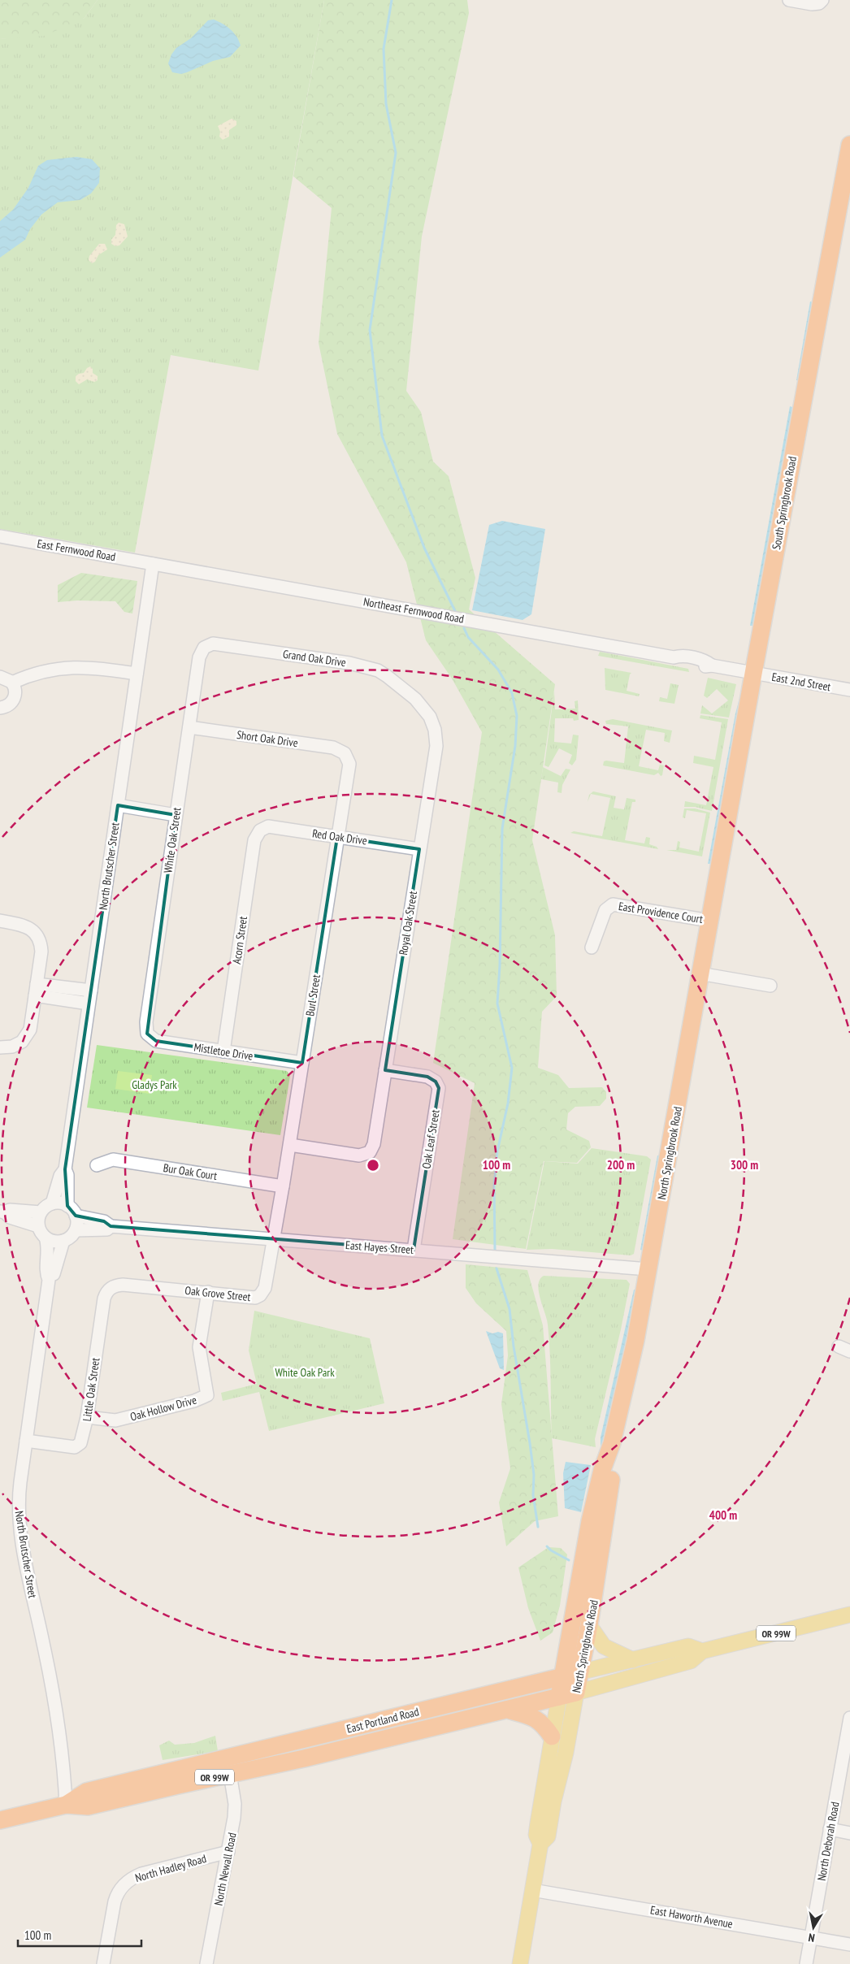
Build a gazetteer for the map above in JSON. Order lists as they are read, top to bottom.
{
  "streets": {
    "highway": [
      "South Springbrook Road",
      "North Springbrook Road",
      "OR 99W",
      "East Portland Road"
    ],
    "street": [
      "East Fernwood Road",
      "Northeast Fernwood Road",
      "Grand Oak Drive",
      "East 2nd Street",
      "Short Oak Drive",
      "Red Oak Drive",
      "White Oak Street",
      "North Brutscher Street",
      "East Providence Court",
      "Royal Oak Street",
      "Acorn Street",
      "Burl Street",
      "Mistletoe Drive",
      "Oak Leaf Street",
      "Bur Oak Court",
      "East Hayes Street",
      "Oak Grove Street",
      "Little Oak Street",
      "Oak Hollow Drive",
      "North Deborah Road",
      "North Hadley Road",
      "North Newall Road",
      "East Haworth Avenue"
    ]
  },
  "crossings": [
    ["South Springbrook Road", "Northeast Fernwood Road"],
    ["South Springbrook Road", "East 2nd Street"],
    ["South Springbrook Road", "North Springbrook Road"],
    ["East Fernwood Road", "Northeast Fernwood Road"],
    ["East Fernwood Road", "North Brutscher Street"],
    ["Northeast Fernwood Road", "East 2nd Street"],
    ["Northeast Fernwood Road", "North Brutscher Street"],
    ["Grand Oak Drive", "White Oak Street"],
    ["Grand Oak Drive", "Royal Oak Street"],
    ["Short Oak Drive", "White Oak Street"],
    ["Short Oak Drive", "Burl Street"],
    ["Red Oak Drive", "Royal Oak Street"],
    ["Red Oak Drive", "Acorn Street"],
    ["Red Oak Drive", "Burl Street"],
    ["White Oak Street", "Mistletoe Drive"],
    ["North Brutscher Street", "East Hayes Street"],
    ["North Brutscher Street", "Little Oak Street"],
    ["North Brutscher Street", "East Portland Road"],
    ["East Providence Court", "North Springbrook Road"],
    ["Royal Oak Street", "Burl Street"],
    ["Royal Oak Street", "Oak Leaf Street"],
    ["Acorn Street", "Mistletoe Drive"],
    ["Burl Street", "Mistletoe Drive"],
    ["Burl Street", "Bur Oak Court"],
    ["Burl Street", "East Hayes Street"],
    ["Burl Street", "Oak Grove Street"],
    ["Oak Leaf Street", "East Hayes Street"],
    ["North Springbrook Road", "East Hayes Street"],
    ["North Springbrook Road", "East Portland Road"],
    ["North Springbrook Road", "East Haworth Avenue"],
    ["East Hayes Street", "Oak Grove Street"],
    ["Oak Grove Street", "Little Oak Street"],
    ["Oak Grove Street", "Oak Hollow Drive"],
    ["Little Oak Street", "Oak Hollow Drive"],
    ["East Portland Road", "North Newall Road"],
    ["North Deborah Road", "East Haworth Avenue"],
    ["North Hadley Road", "North Newall Road"]
  ],
  "parks": ["Gladys Park", "White Oak Park"],
  "scale_bar": "100 m",
  "north": "bottom",
  "rings": [
    "100 m",
    "200 m",
    "300 m",
    "400 m"
  ]
}
